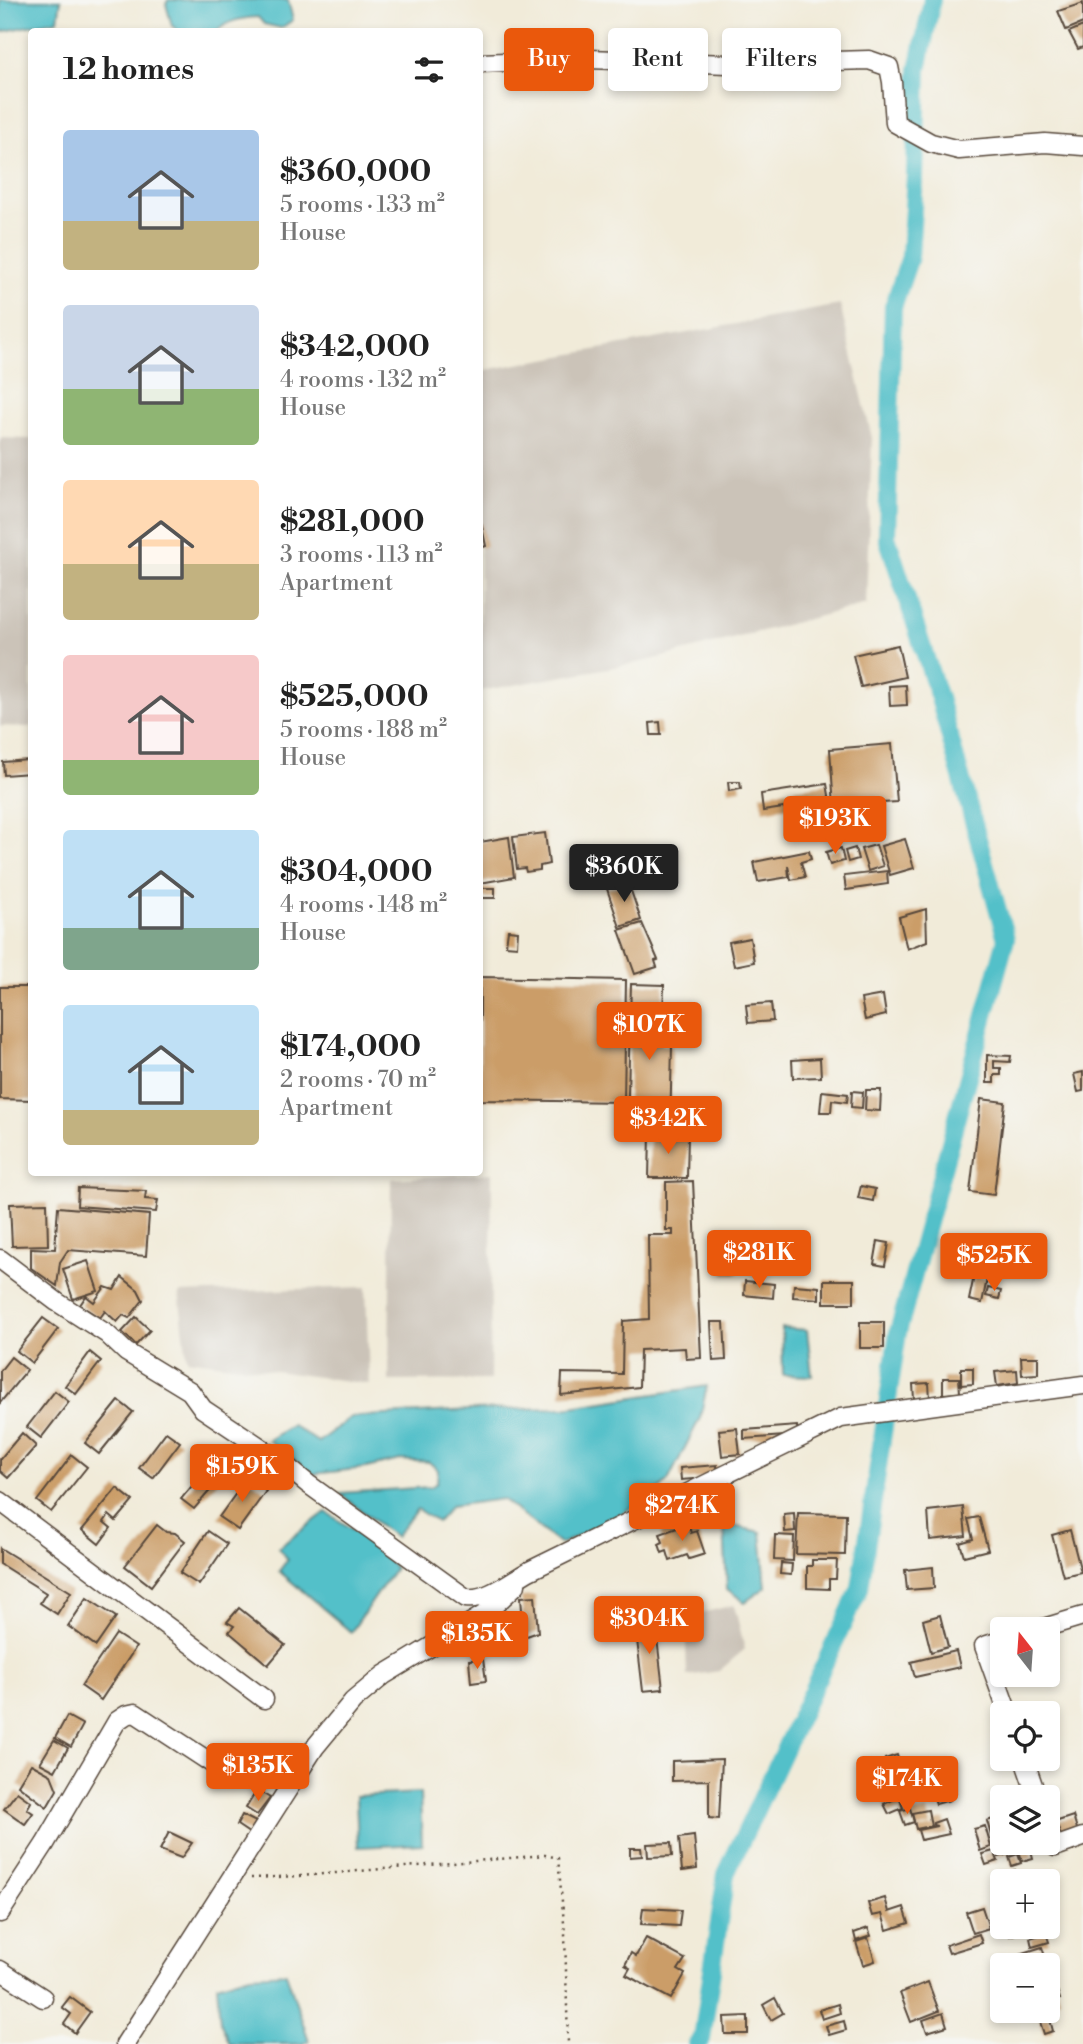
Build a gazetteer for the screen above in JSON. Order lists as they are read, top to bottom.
{
  "north": "top",
  "page": {
    "chip": ["Buy", "Rent", "Filters"],
    "heading": "12 homes",
    "list": [
      {
        "name": "$360,000",
        "note": "5 rooms · 133 m² · House"
      },
      {
        "name": "$342,000",
        "note": "4 rooms · 132 m² · House"
      },
      {
        "name": "$281,000",
        "note": "3 rooms · 113 m² · Apartment"
      },
      {
        "name": "$525,000",
        "note": "5 rooms · 188 m² · House"
      },
      {
        "name": "$304,000",
        "note": "4 rooms · 148 m² · House"
      },
      {
        "name": "$174,000",
        "note": "2 rooms · 70 m² · Apartment"
      }
    ],
    "price": [
      "$193K",
      "$360K",
      "$107K",
      "$342K",
      "$281K",
      "$525K",
      "$159K",
      "$274K",
      "$304K",
      "$135K",
      "$135K",
      "$174K"
    ],
    "map_buttons": ["+", "−"]
  }
}
